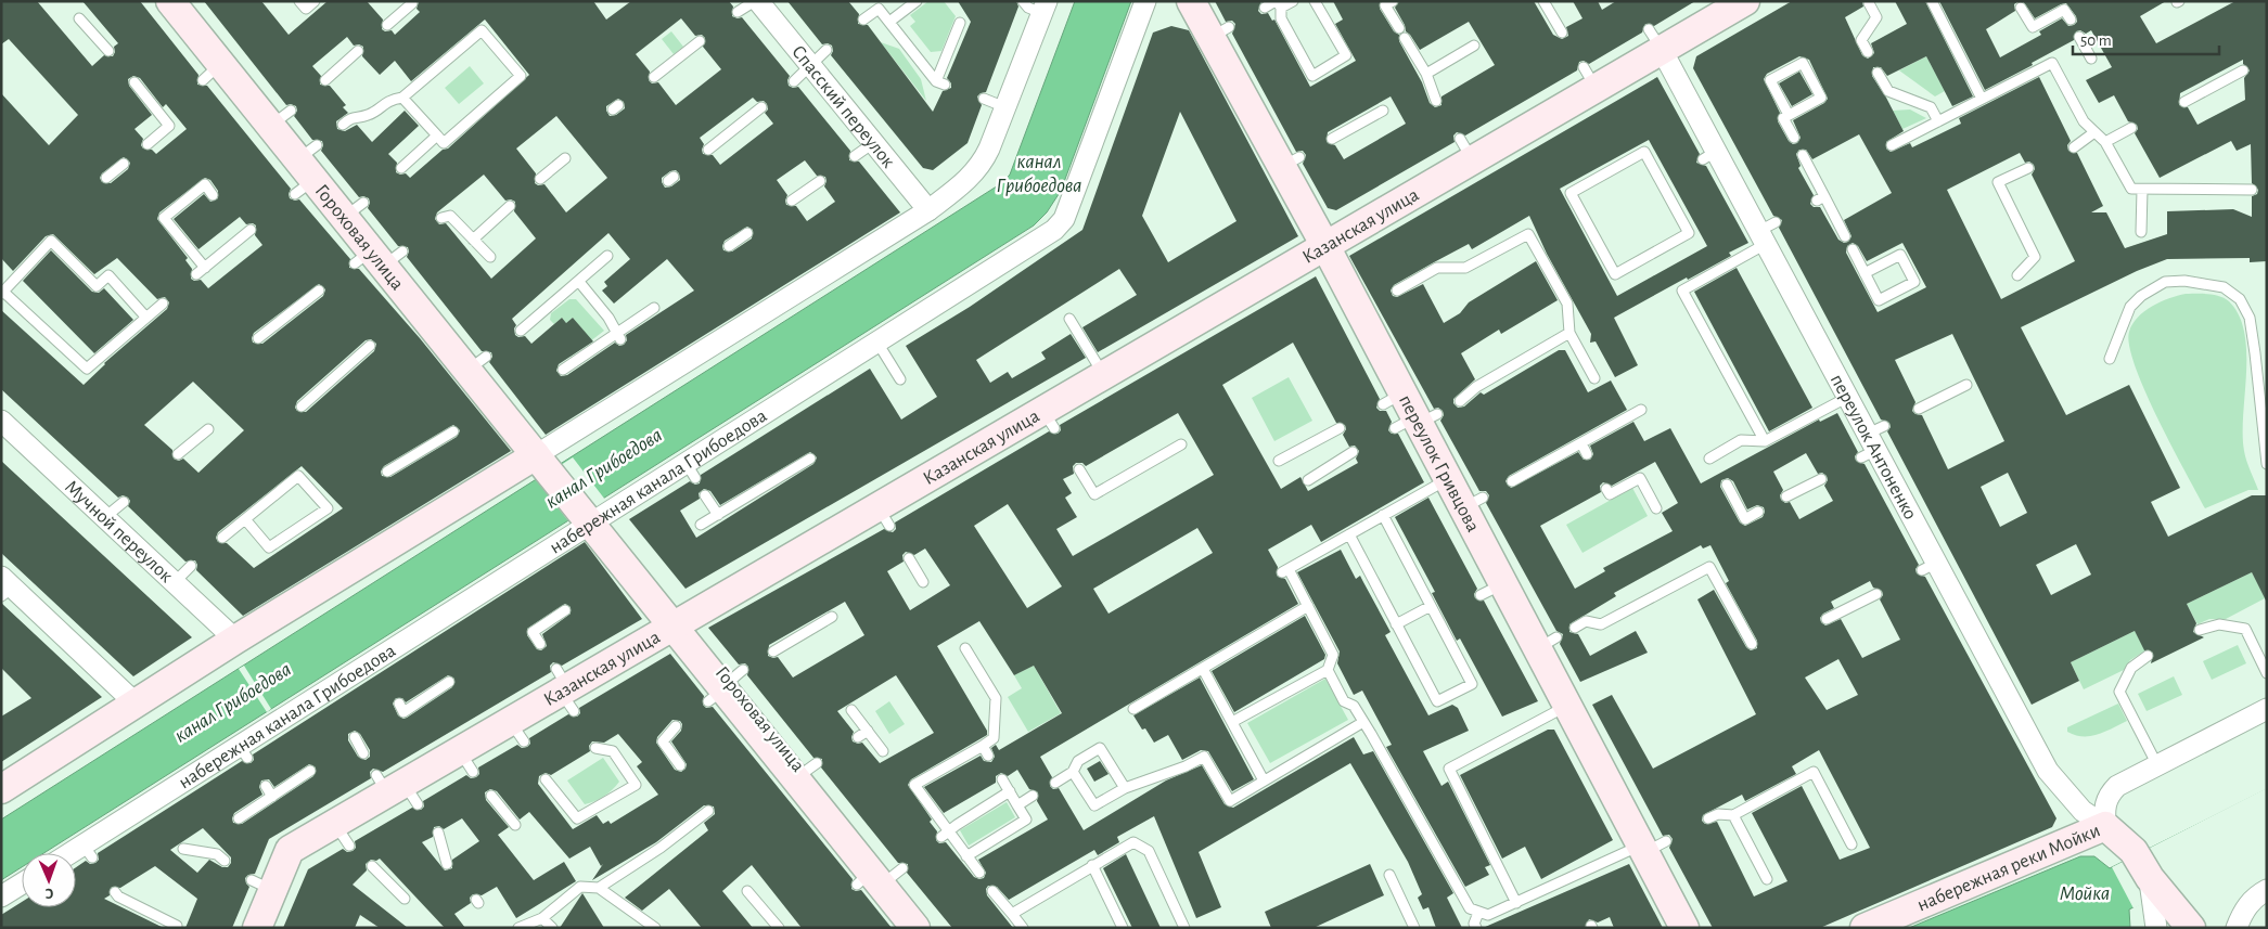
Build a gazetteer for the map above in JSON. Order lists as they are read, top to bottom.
{
  "streets": {
    "street": [
      "Спасский переулок",
      "Казанская улица",
      "Гороховая улица",
      "переулок Антоненко",
      "переулок Гривцова",
      "набережная канала Грибоедова",
      "Мучной переулок",
      "набережная реки Мойки"
    ]
  },
  "crossings": [
    ["Казанская улица", "Гороховая улица"],
    ["Казанская улица", "переулок Антоненко"],
    ["Казанская улица", "переулок Гривцова"],
    ["Гороховая улица", "набережная канала Грибоедова"],
    ["переулок Антоненко", "набережная реки Мойки"]
  ],
  "water": ["канал Грибоедова", "Мойка"],
  "scale_bar": "50 m",
  "north": "bottom"
}
